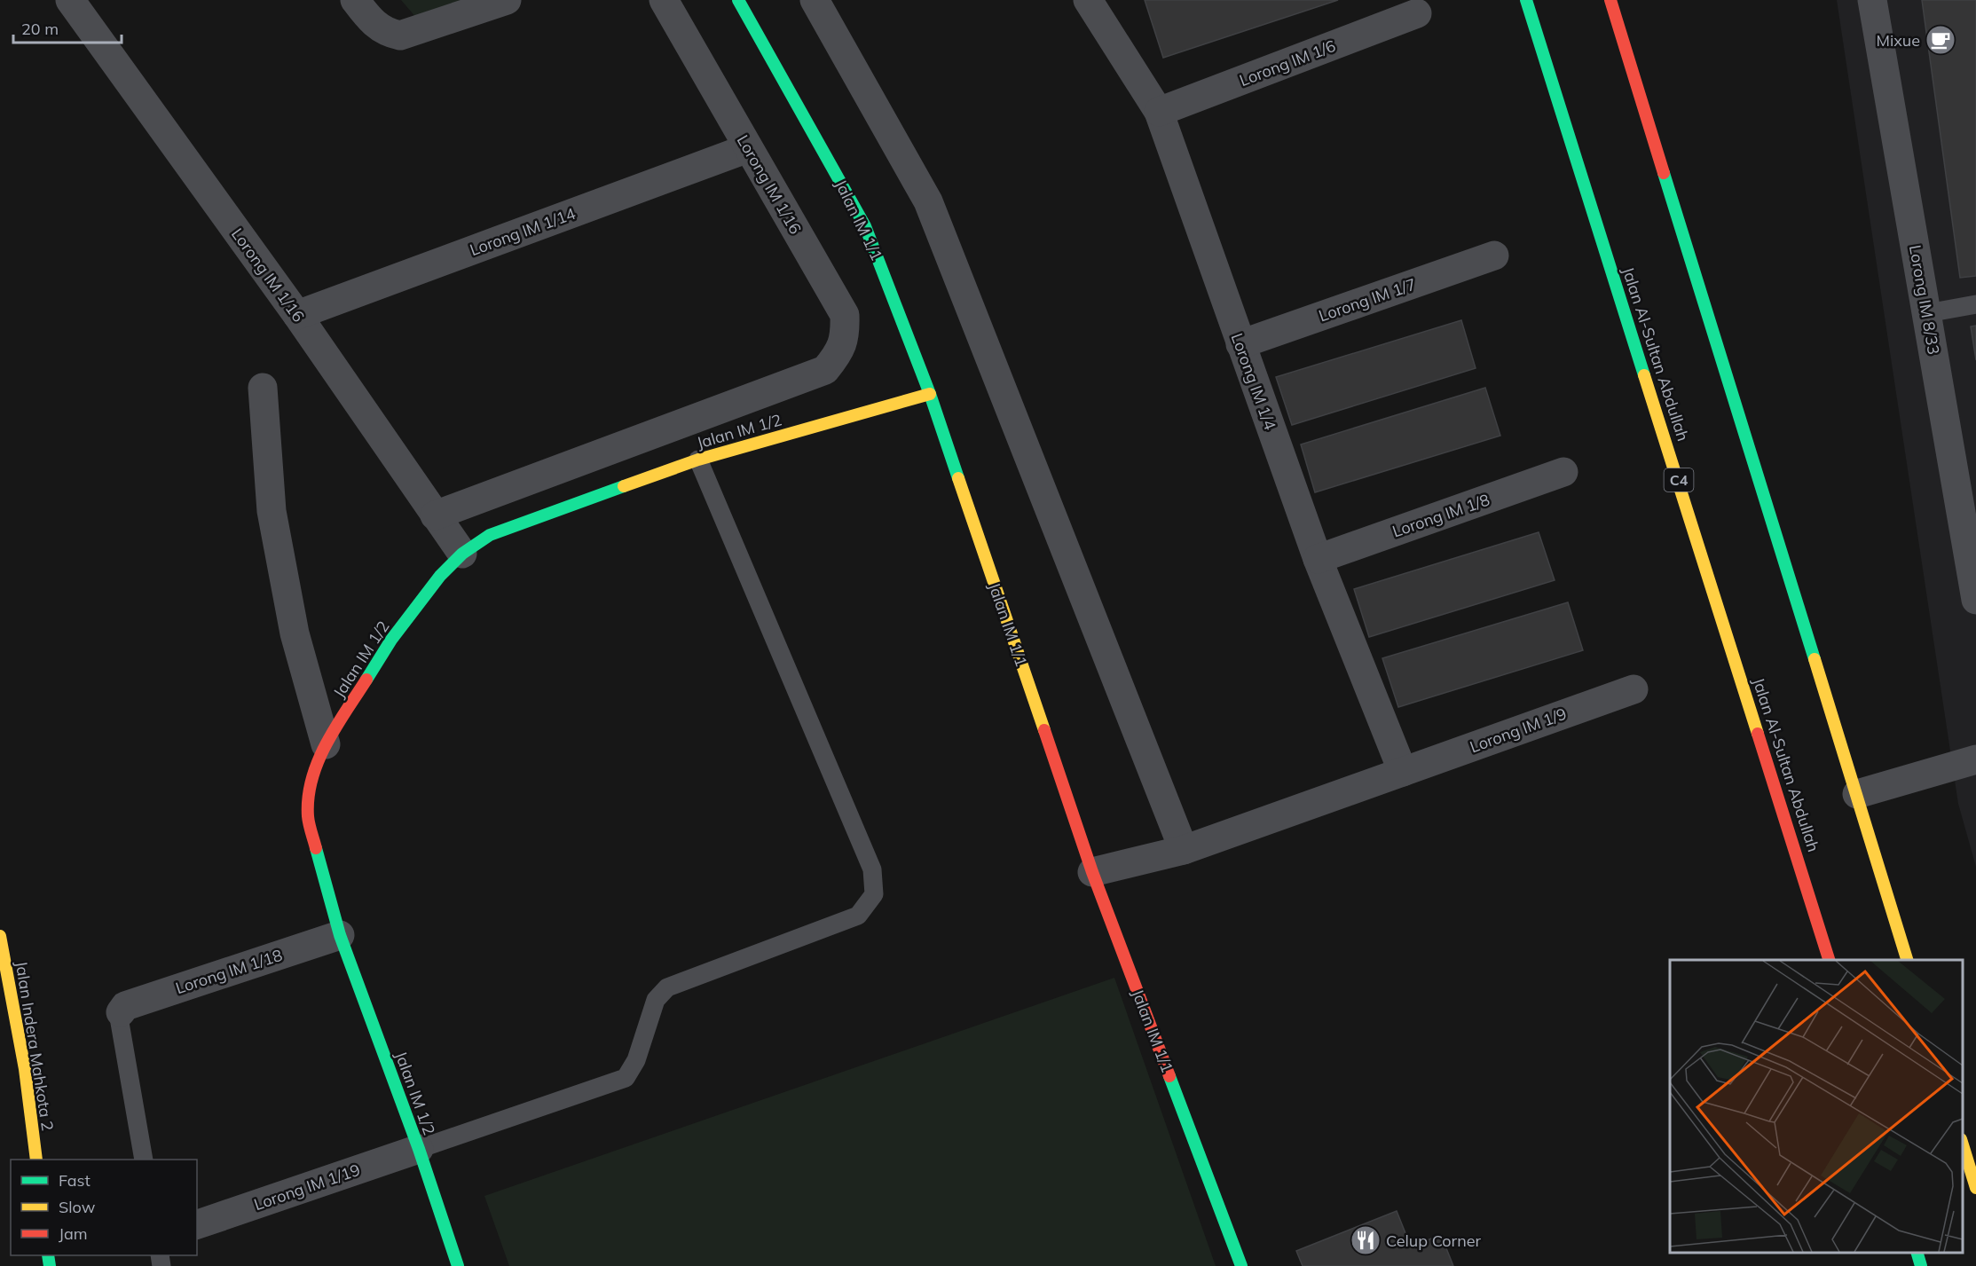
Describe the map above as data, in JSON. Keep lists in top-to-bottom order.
{
  "streets": {
    "street": [
      "Lorong IM 1/6",
      "Lorong IM 1/16",
      "Jalan IM 1/1",
      "Lorong IM 1/14",
      "Lorong IM 1/7",
      "Lorong IM 8/33",
      "Jalan Al-Sultan Abdullah",
      "Lorong IM 1/4",
      "Jalan IM 1/2",
      "C4",
      "Lorong IM 1/8",
      "Lorong IM 1/9",
      "Lorong IM 1/18",
      "Jalan Indera Mahkota 2",
      "Lorong IM 1/19"
    ]
  },
  "crossings": [
    ["Lorong IM 1/6", "Lorong IM 1/4"],
    ["Lorong IM 1/16", "Lorong IM 1/14"],
    ["Lorong IM 1/16", "Jalan IM 1/2"],
    ["Jalan IM 1/1", "Jalan IM 1/2"],
    ["Jalan IM 1/1", "Lorong IM 1/9"],
    ["Lorong IM 1/7", "Lorong IM 1/4"],
    ["Lorong IM 1/4", "Lorong IM 1/8"],
    ["Lorong IM 1/4", "Lorong IM 1/9"],
    ["Jalan IM 1/2", "Lorong IM 1/18"],
    ["Jalan IM 1/2", "Lorong IM 1/19"]
  ],
  "places": {
    "cafe": ["Mixue"],
    "restaurant": ["Celup Corner"]
  },
  "legend": ["Fast", "Slow", "Jam"],
  "scale_bar": "20 m"
}
